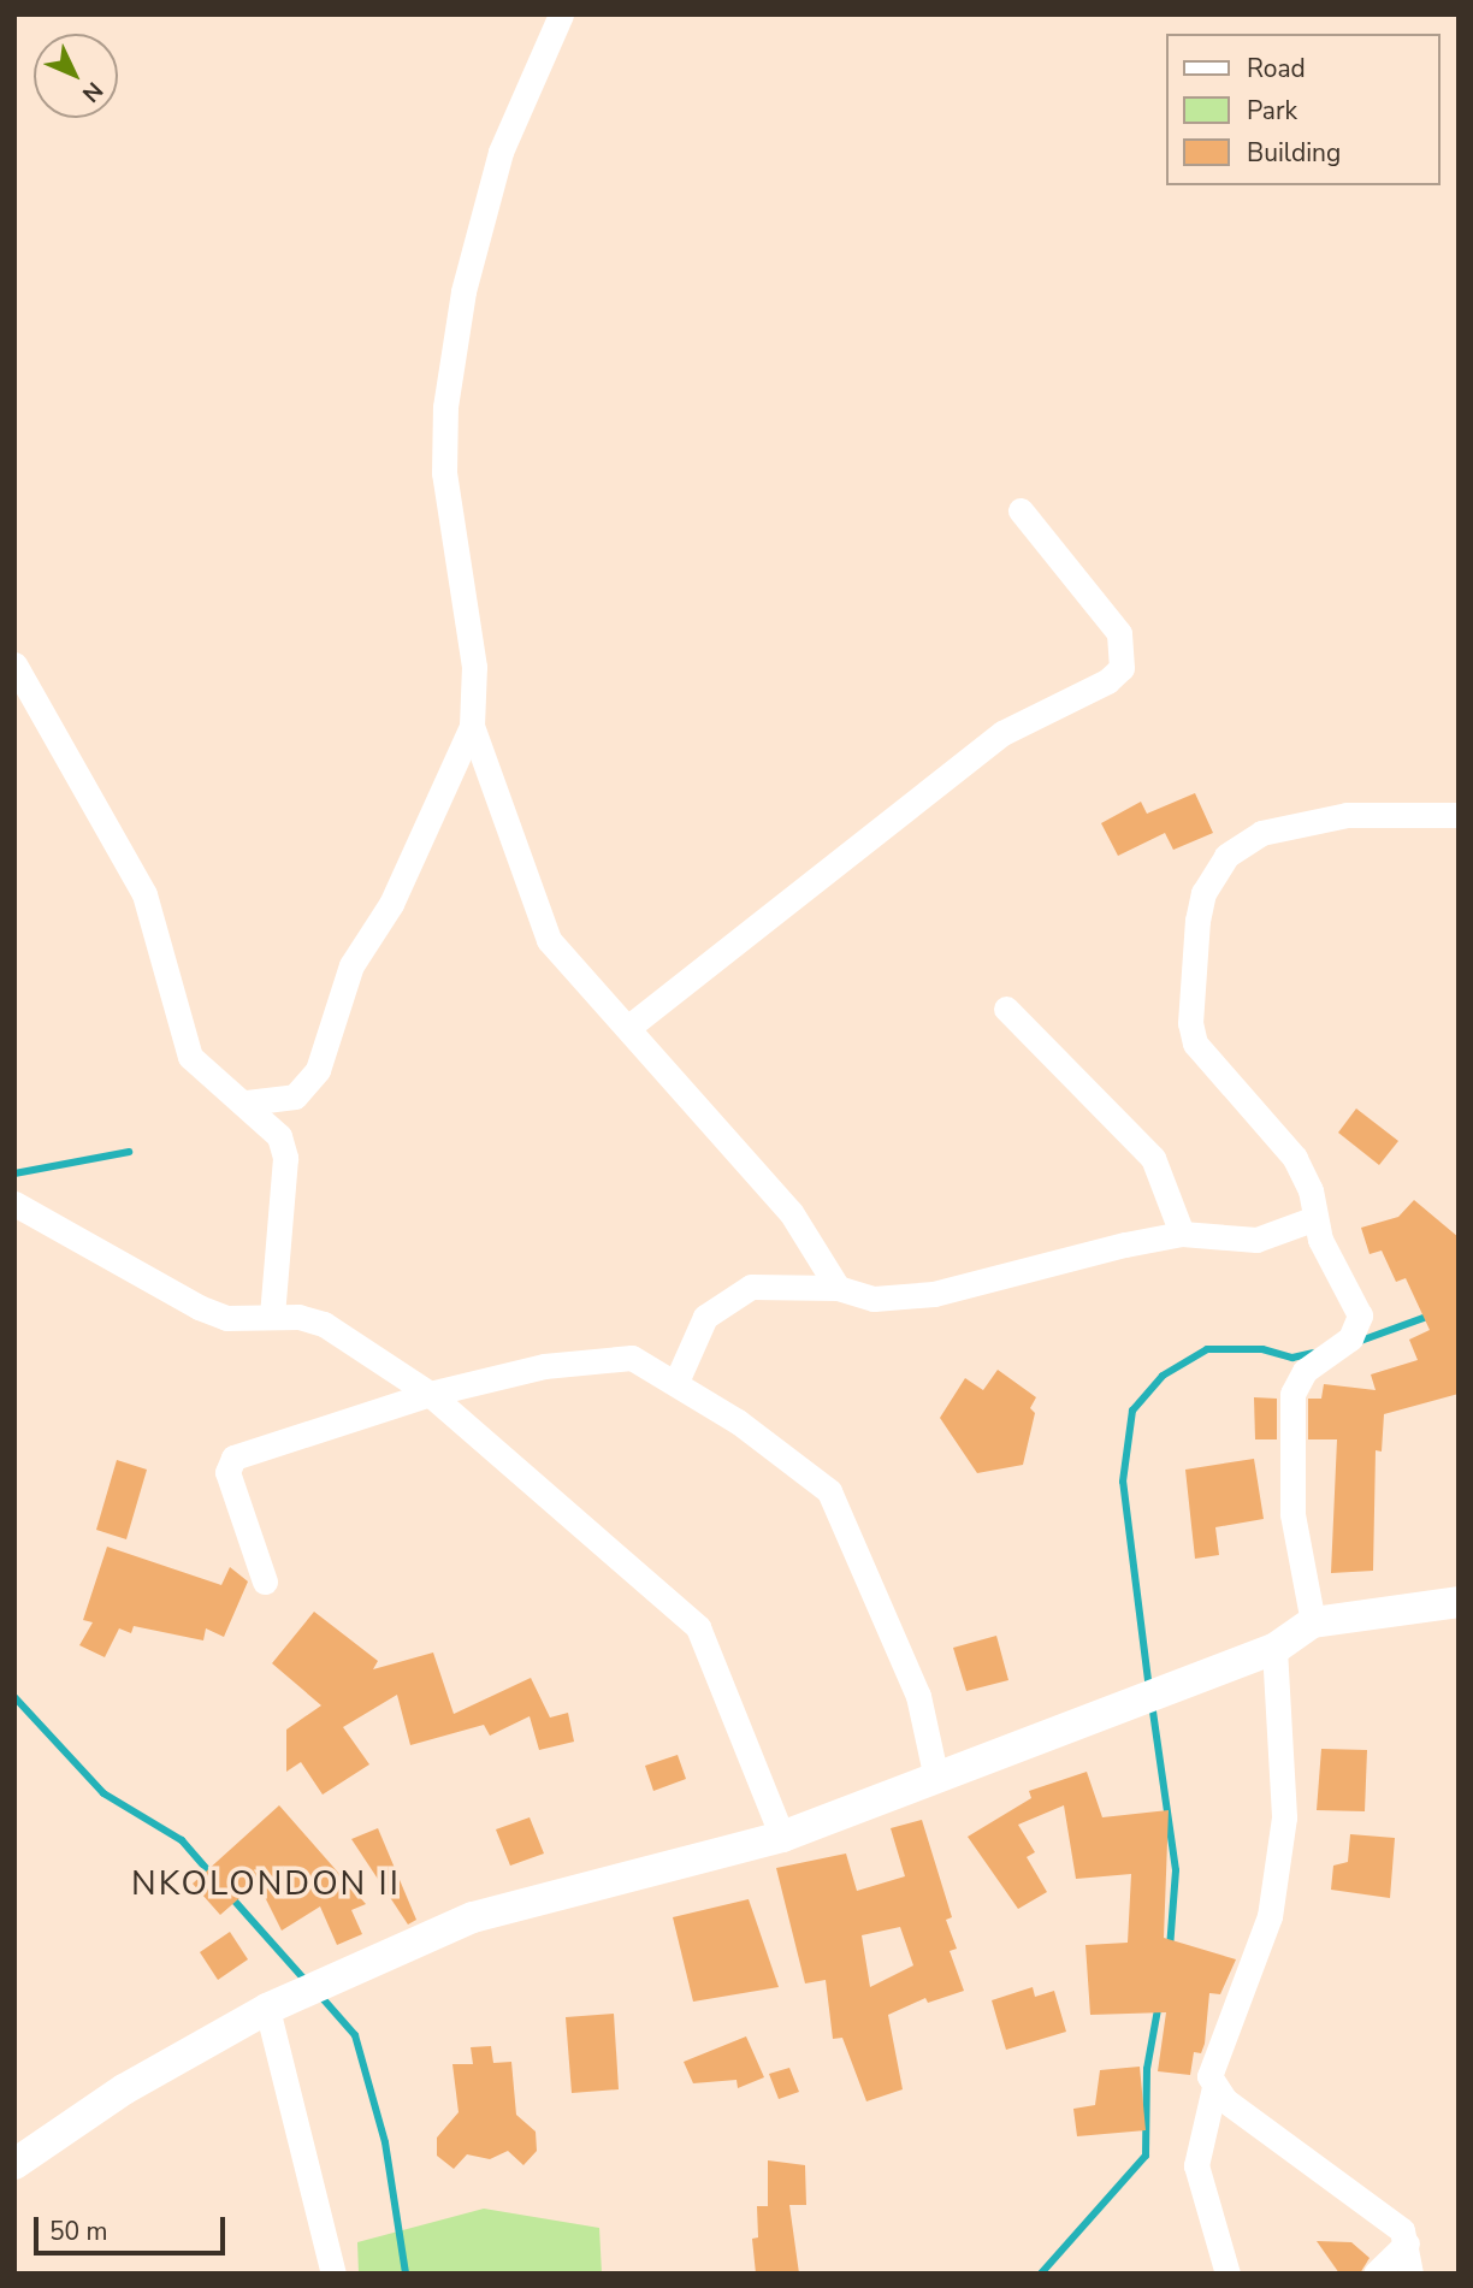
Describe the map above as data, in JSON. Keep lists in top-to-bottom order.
{
  "districts": ["NKOLONDON II"],
  "legend": ["Road", "Park", "Building"],
  "scale_bar": "50 m",
  "north": "bottom right"
}
